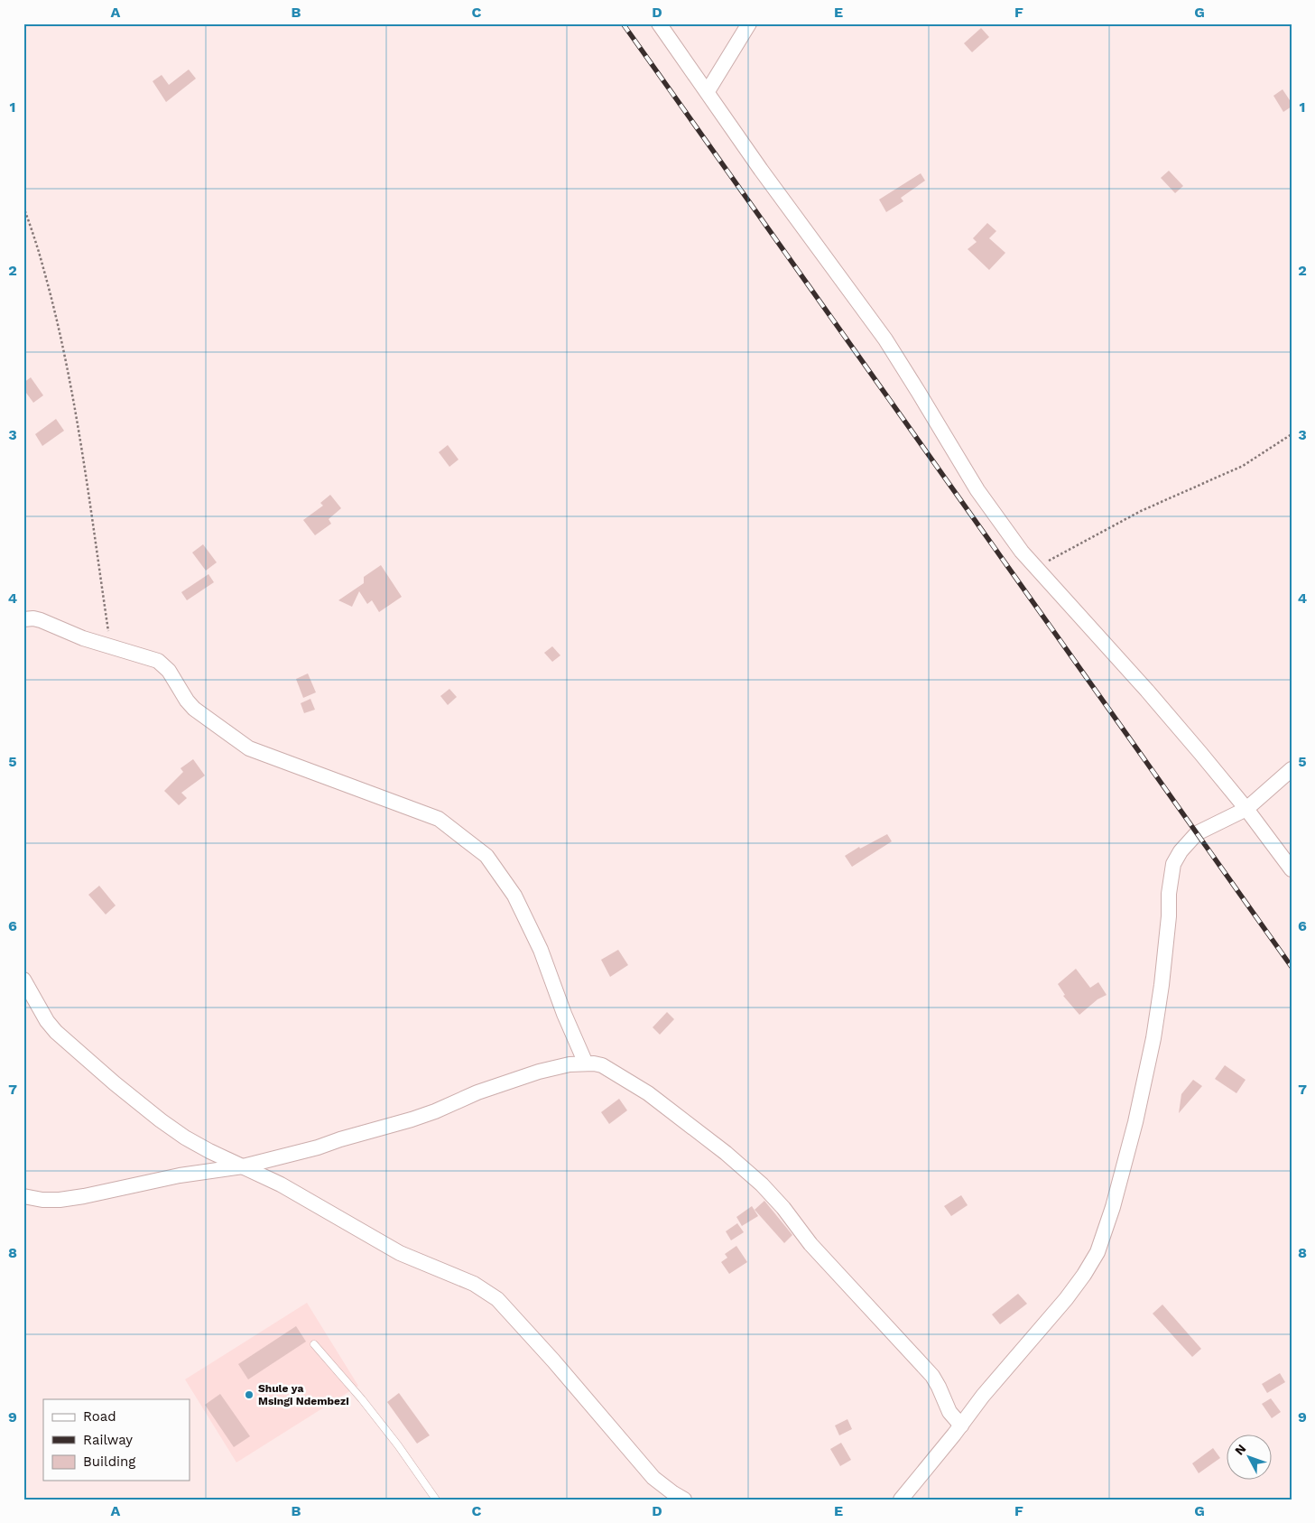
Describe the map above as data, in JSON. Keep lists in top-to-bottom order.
{
  "places": ["Shule ya Msingi Ndembezi"],
  "legend": ["Road", "Railway", "Building"],
  "north": "top left",
  "grid": {
    "columns": [
      "A",
      "B",
      "C",
      "D",
      "E",
      "F",
      "G"
    ],
    "rows": [
      "1",
      "2",
      "3",
      "4",
      "5",
      "6",
      "7",
      "8",
      "9"
    ]
  }
}
